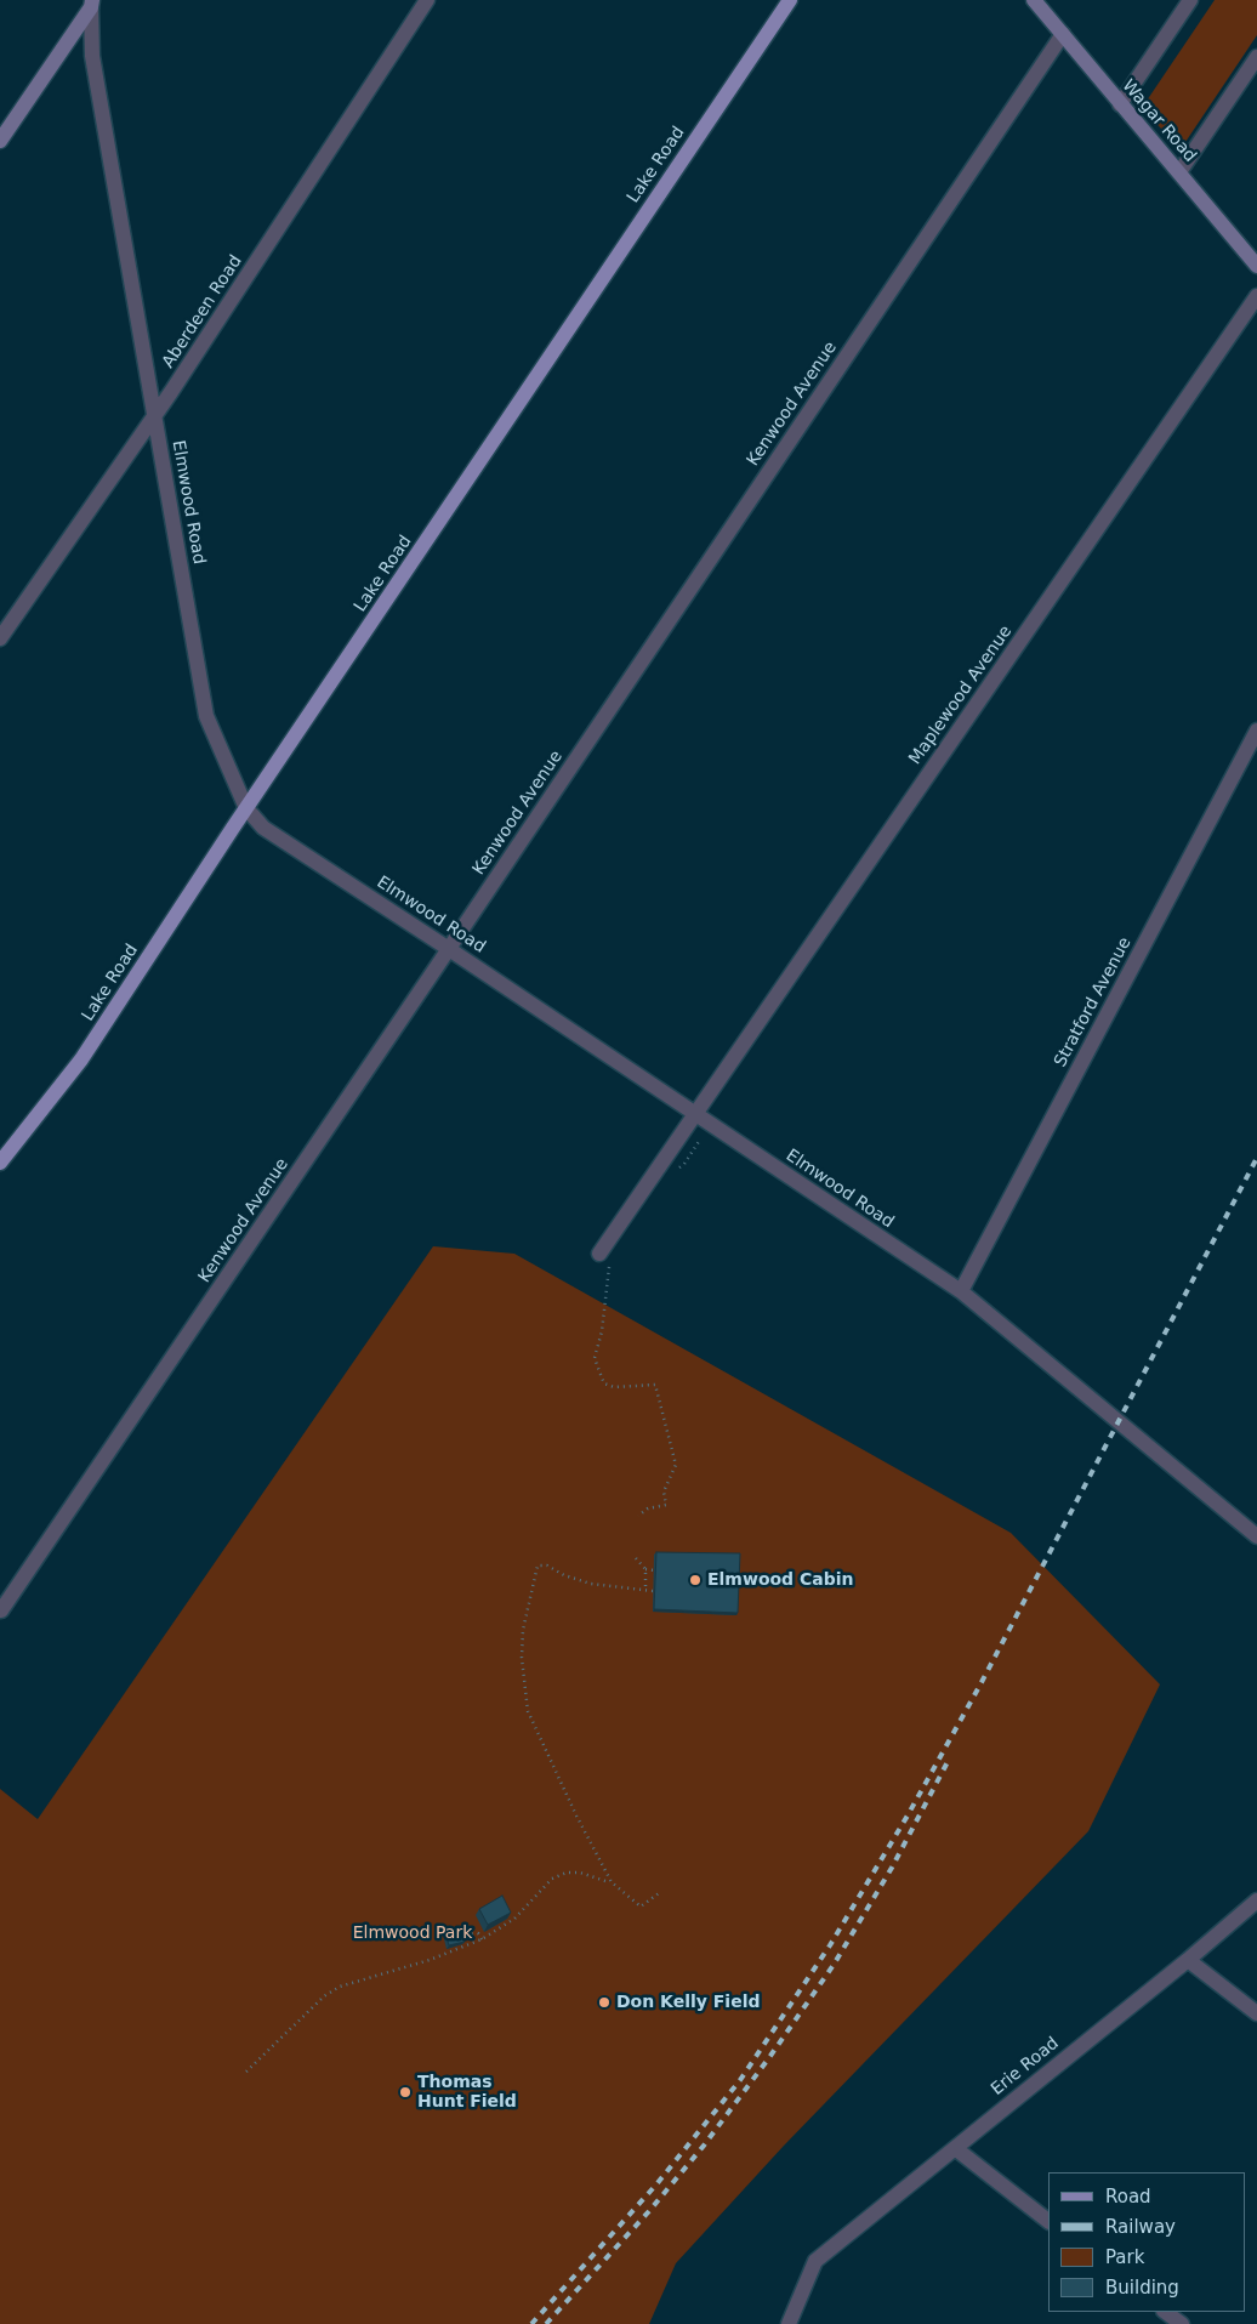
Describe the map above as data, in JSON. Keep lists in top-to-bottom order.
{
  "streets": {
    "main road": ["Lake Road"],
    "street": [
      "Wagar Road",
      "Aberdeen Road",
      "Kenwood Avenue",
      "Elmwood Road",
      "Maplewood Avenue",
      "Stratford Avenue",
      "Erie Road"
    ]
  },
  "crossings": [
    ["Wagar Road", "Kenwood Avenue"],
    ["Lake Road", "Elmwood Road"],
    ["Aberdeen Road", "Elmwood Road"],
    ["Kenwood Avenue", "Elmwood Road"],
    ["Elmwood Road", "Maplewood Avenue"],
    ["Elmwood Road", "Stratford Avenue"]
  ],
  "parks": ["Elmwood Park"],
  "places": ["Elmwood Cabin", "Don Kelly Field", "Thomas Hunt Field"],
  "legend": [
    "Road",
    "Railway",
    "Park",
    "Building"
  ]
}
